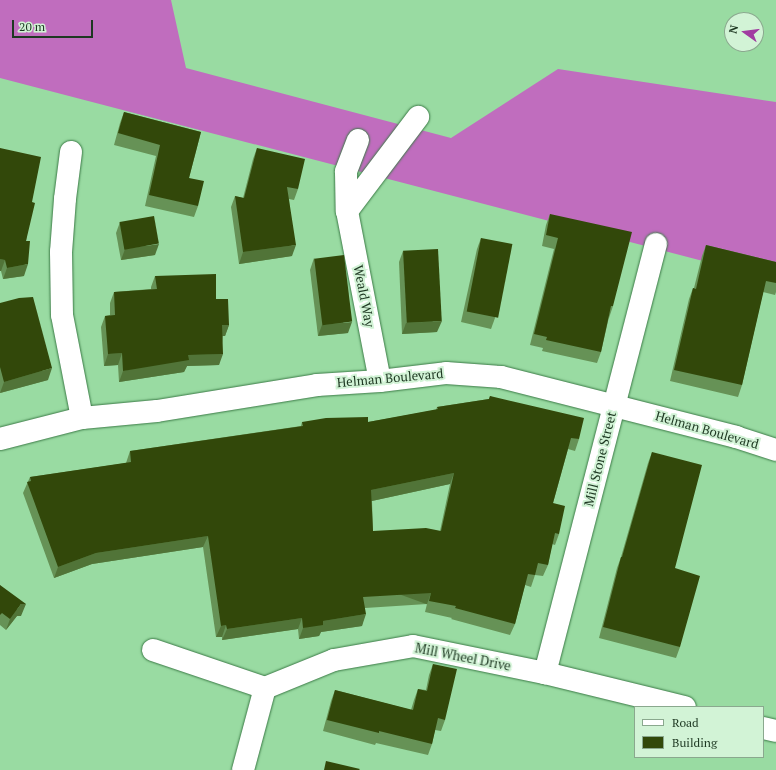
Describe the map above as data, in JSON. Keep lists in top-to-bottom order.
{
  "streets": {
    "street": [
      "Weald Way",
      "Helman Boulevard",
      "Mill Stone Street",
      "Mill Wheel Drive"
    ]
  },
  "crossings": [
    ["Weald Way", "Helman Boulevard"],
    ["Helman Boulevard", "Mill Stone Street"],
    ["Mill Stone Street", "Mill Wheel Drive"]
  ],
  "legend": ["Road", "Building"],
  "scale_bar": "20 m",
  "north": "left"
}
